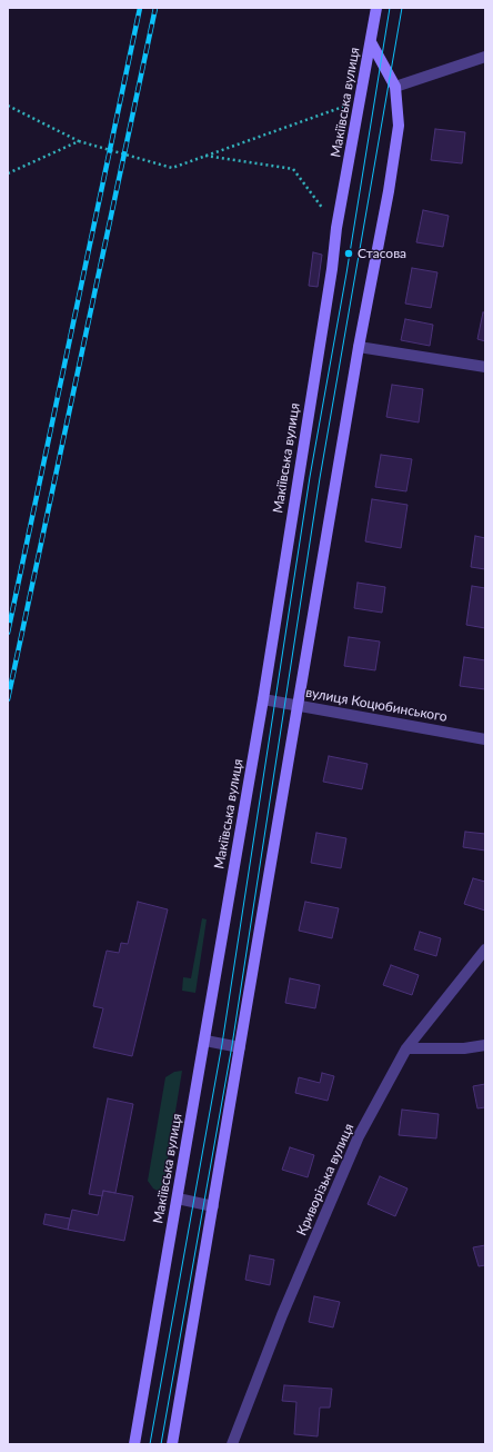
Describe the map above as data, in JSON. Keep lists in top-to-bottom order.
{
  "streets": {
    "main road": ["Макіївська вулиця"],
    "street": ["вулиця Коцюбинського", "Криворізька вулиця"]
  },
  "crossings": [
    ["Макіївська вулиця", "вулиця Коцюбинського"]
  ],
  "places": ["Стасова"]
}
